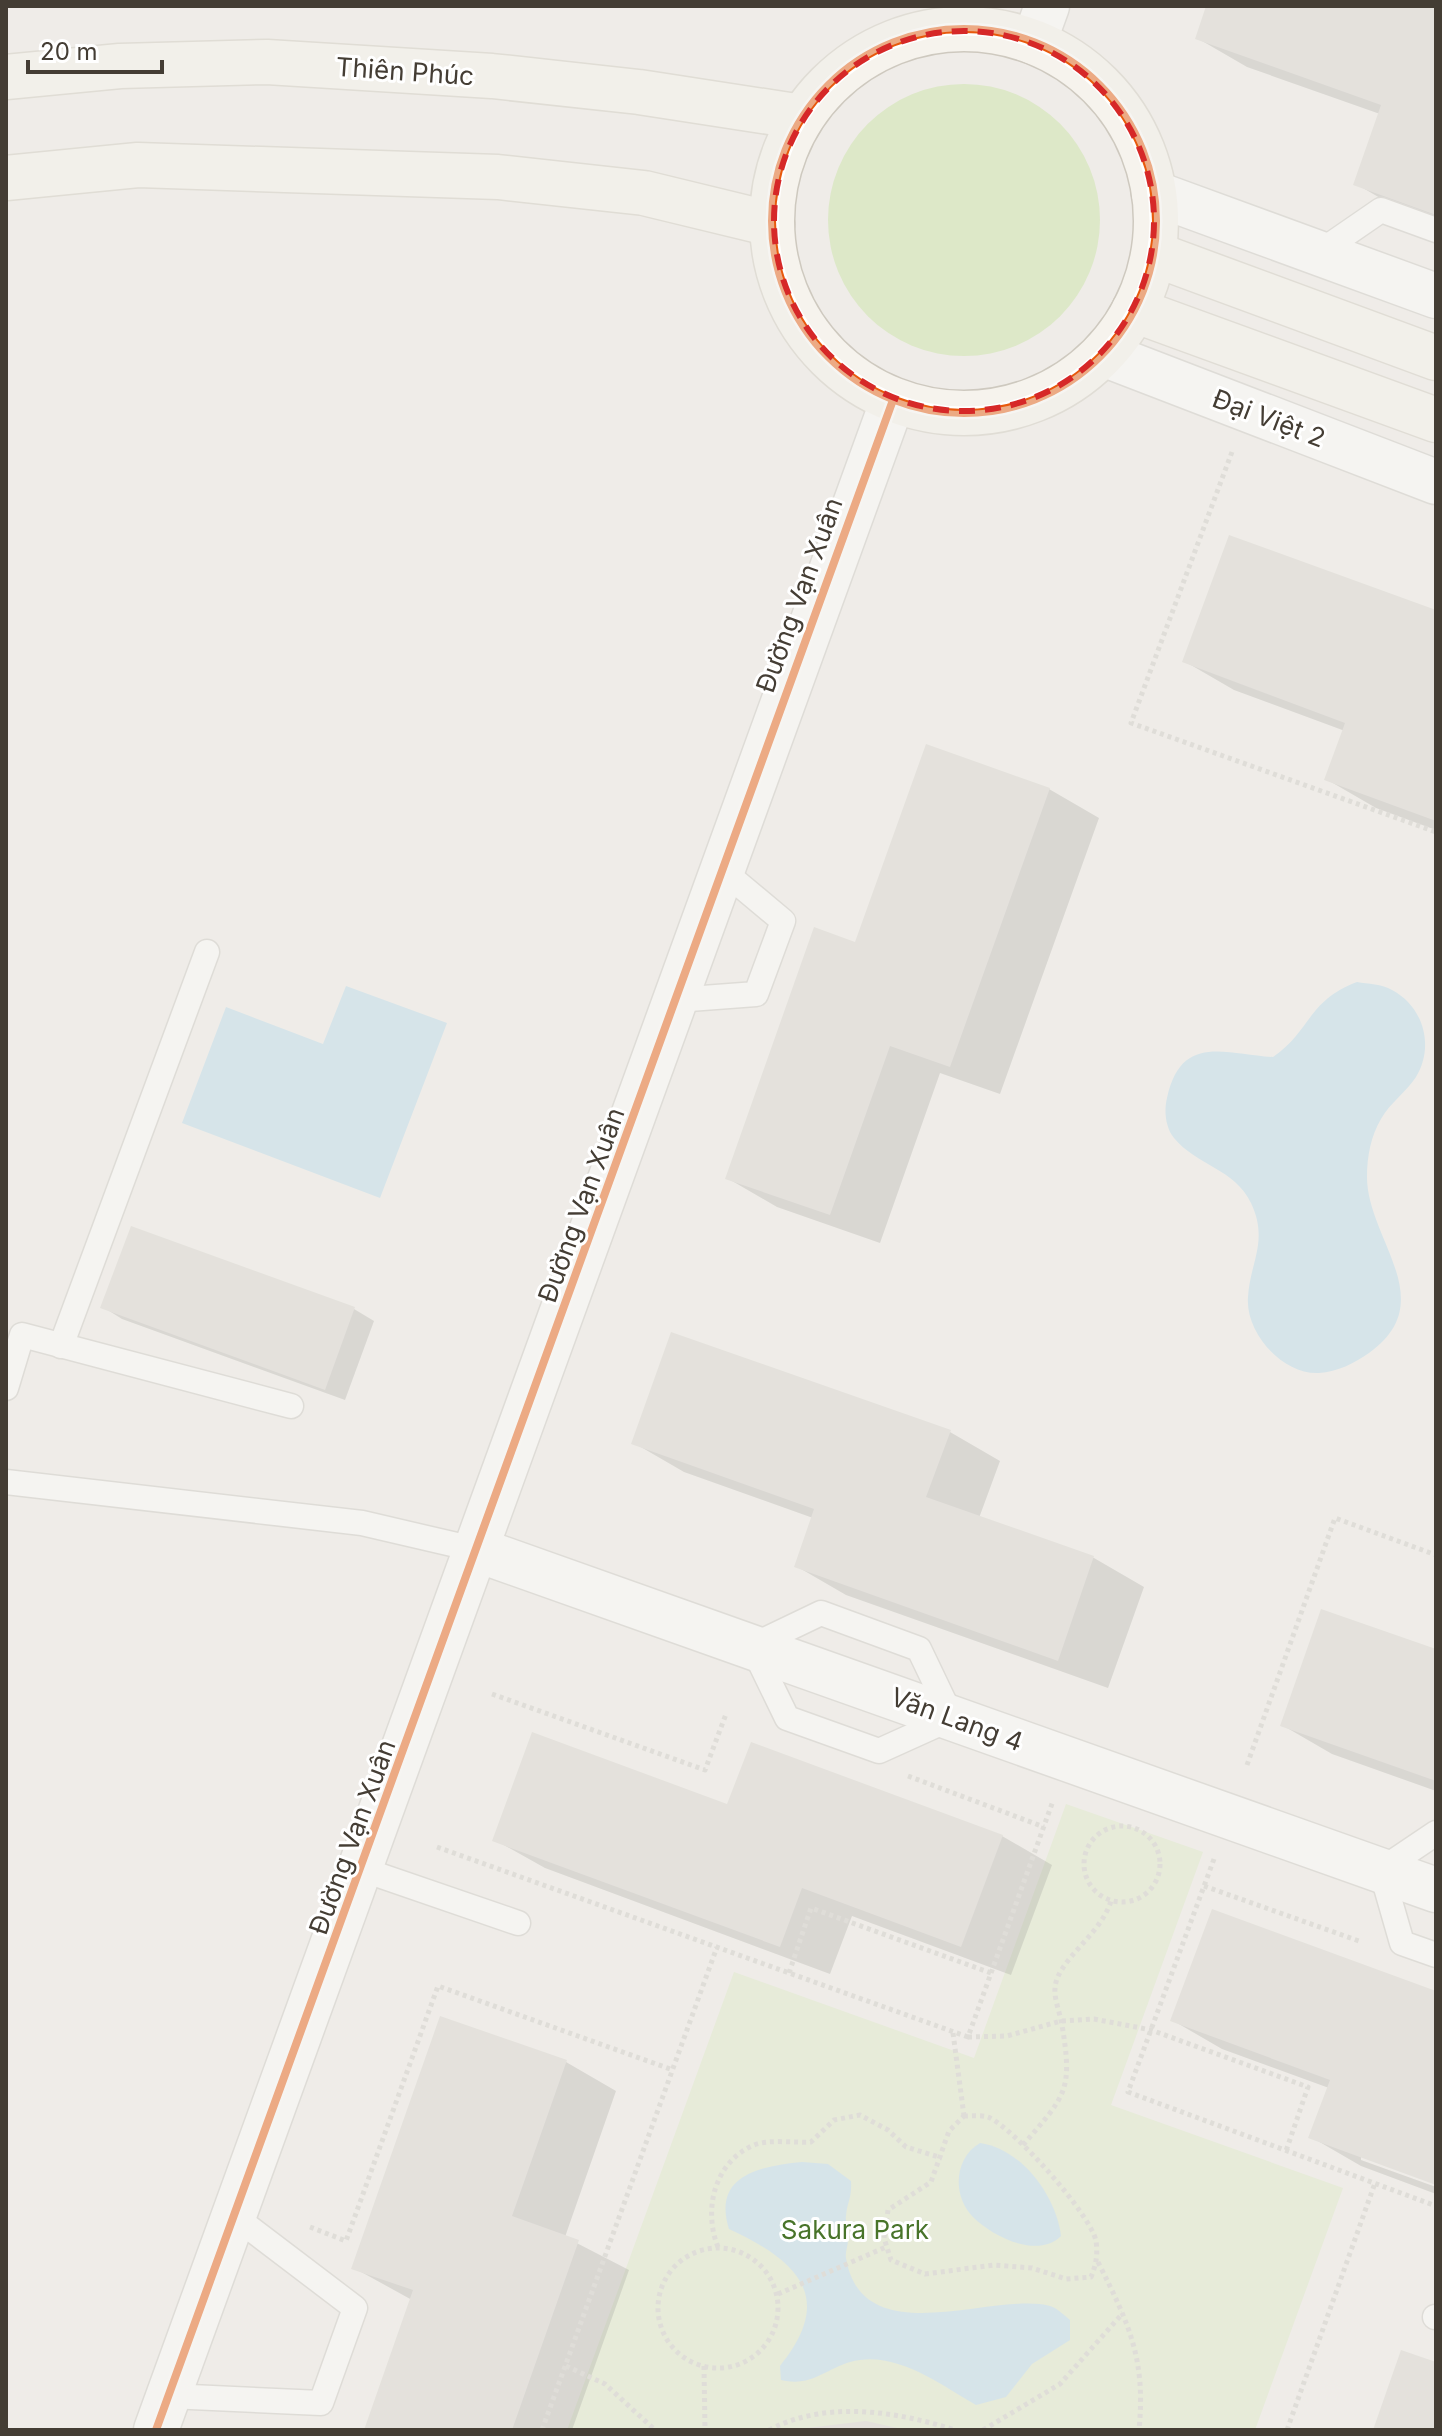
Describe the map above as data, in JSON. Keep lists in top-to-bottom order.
{
  "streets": {
    "street": [
      "Thiên Phúc",
      "Đại Việt 2",
      "Đường Vạn Xuân",
      "Văn Lang 4"
    ]
  },
  "crossings": [
    ["Đường Vạn Xuân", "Văn Lang 4"]
  ],
  "parks": ["Sakura Park"],
  "scale_bar": "20 m"
}
